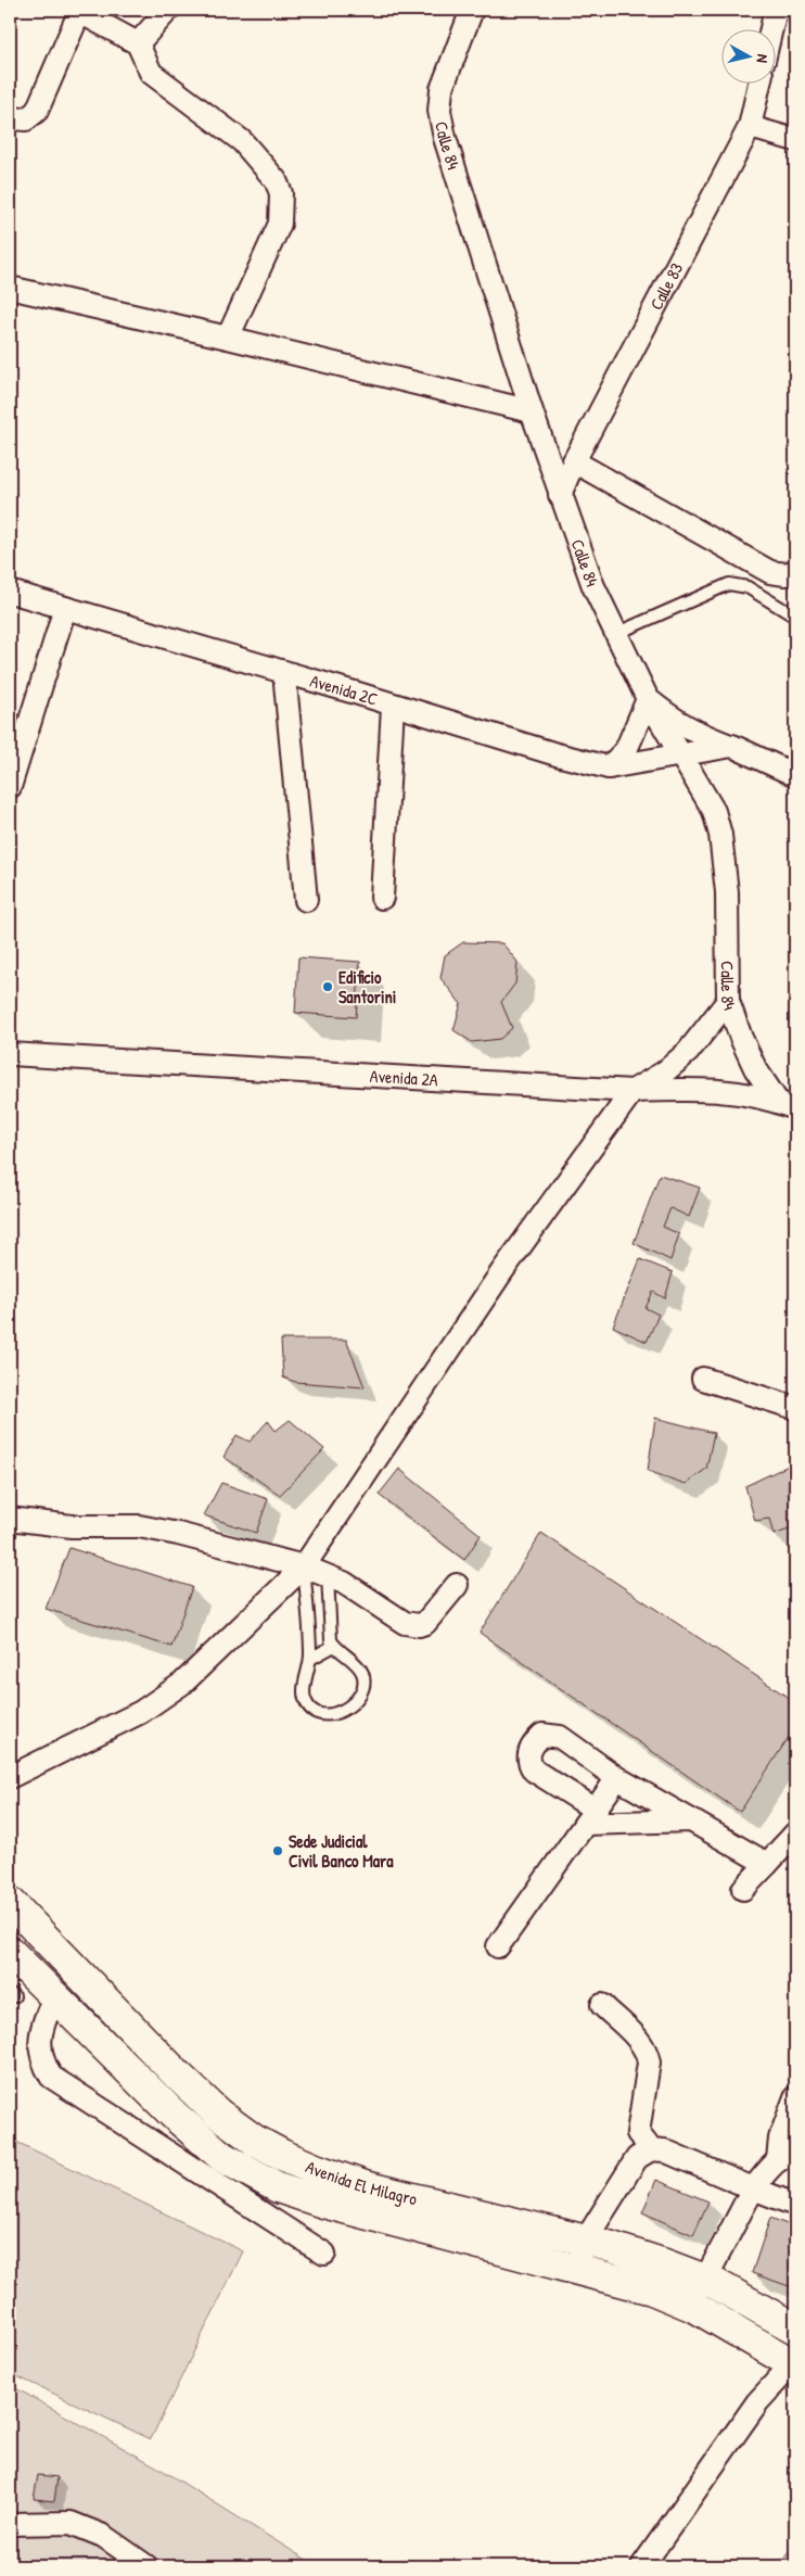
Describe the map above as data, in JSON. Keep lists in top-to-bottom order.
{
  "streets": {
    "main road": ["Avenida El Milagro"],
    "street": [
      "Calle 84",
      "Calle 83",
      "Avenida 2C",
      "Avenida 2A"
    ]
  },
  "crossings": [
    ["Calle 84", "Calle 83"],
    ["Calle 84", "Avenida 2C"],
    ["Calle 84", "Avenida 2A"]
  ],
  "places": ["Edificio Santorini", "Sede Judicial Civil Banco Mara"],
  "north": "right"
}
